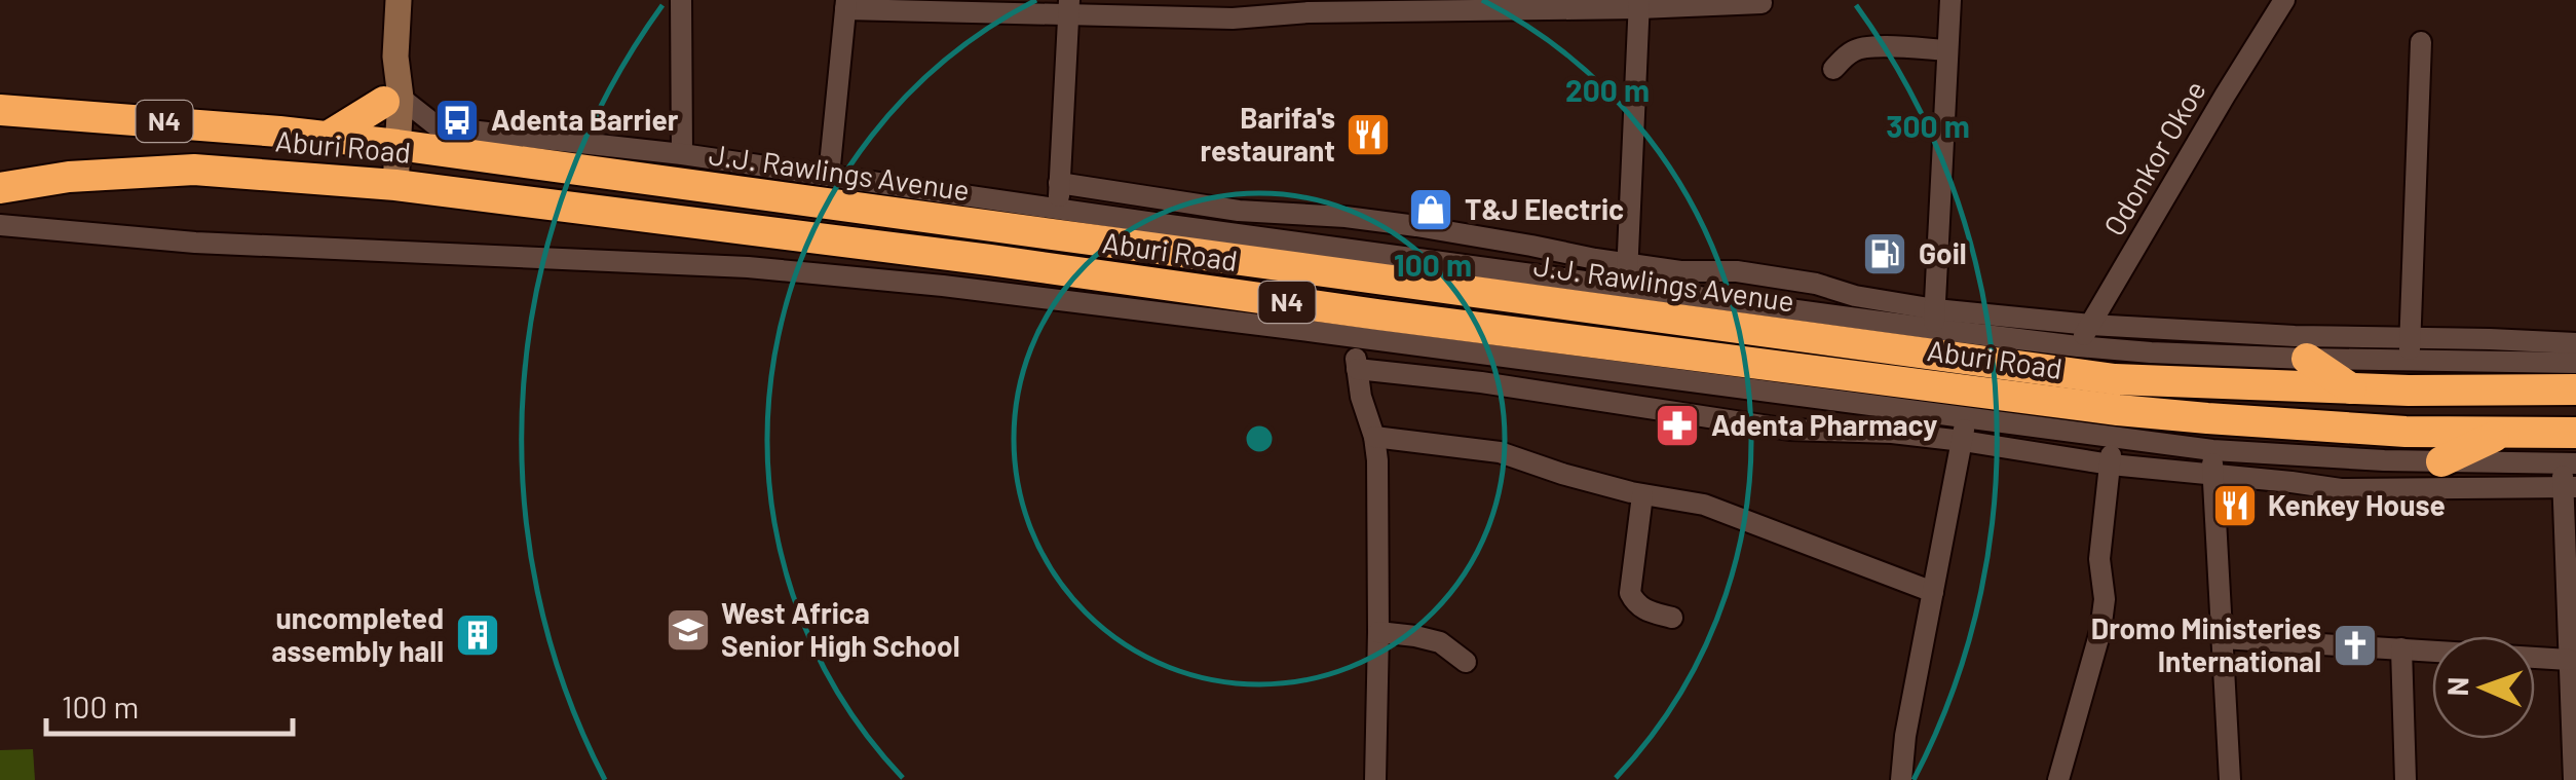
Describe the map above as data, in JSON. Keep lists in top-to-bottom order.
{
  "streets": {
    "highway": ["N4", "Aburi Road", "J.J. Rawlings Avenue"],
    "street": ["Odonkor Okoe"]
  },
  "crossings": [
    ["N4", "J.J. Rawlings Avenue"]
  ],
  "places": {
    "bus stop": ["Adenta Barrier"],
    "restaurant": ["Barifa's restaurant", "Kenkey House"],
    "shop": ["T&J Electric"],
    "fuel station": ["Goil"],
    "pharmacy": ["Adenta Pharmacy"],
    "school or university": ["West Africa Senior High School"],
    "building": ["uncompleted assembly hall"],
    "church": ["Dromo Ministeries International"]
  },
  "scale_bar": "100 m",
  "north": "left",
  "rings": ["200 m", "300 m", "100 m"]
}
